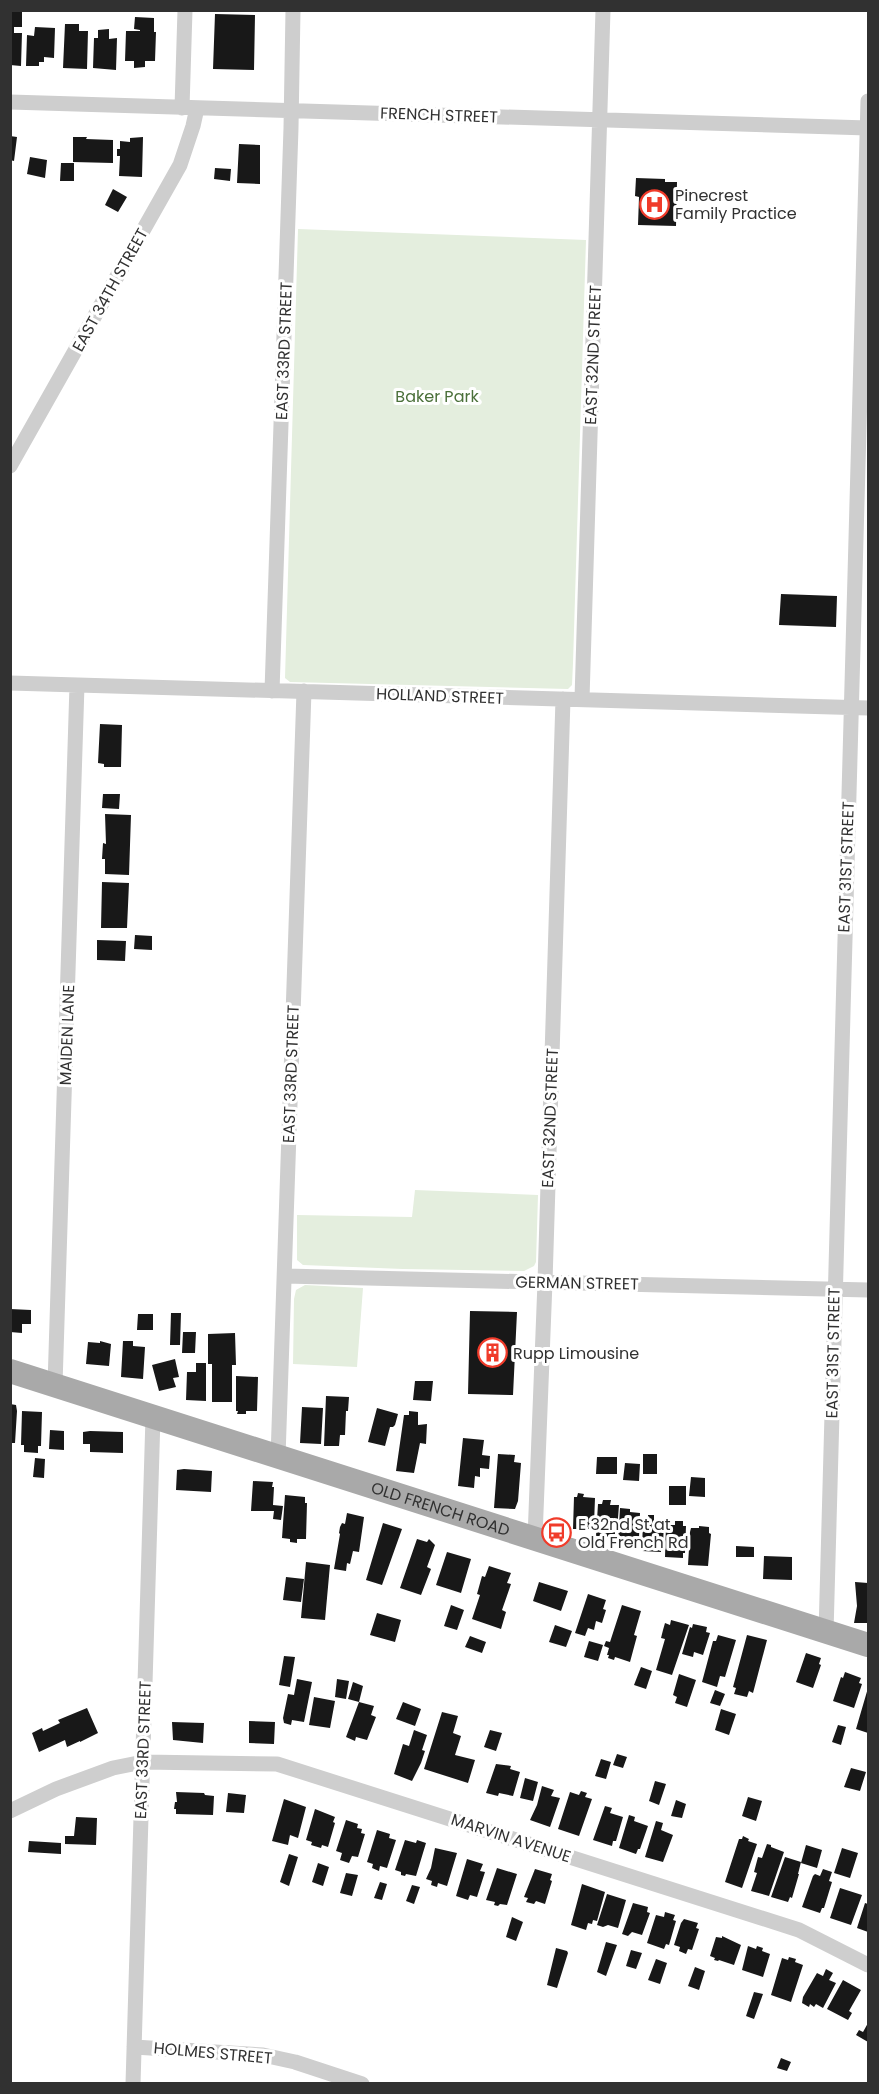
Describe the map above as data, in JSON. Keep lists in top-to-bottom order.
{
  "streets": {
    "main road": ["OLD FRENCH ROAD"],
    "street": [
      "FRENCH STREET",
      "EAST 34TH STREET",
      "EAST 33RD STREET",
      "EAST 32ND STREET",
      "HOLLAND STREET",
      "EAST 31ST STREET",
      "MAIDEN LANE",
      "GERMAN STREET",
      "MARVIN AVENUE",
      "HOLMES STREET"
    ]
  },
  "crossings": [
    ["FRENCH STREET", "EAST 34TH STREET"],
    ["FRENCH STREET", "EAST 33RD STREET"],
    ["FRENCH STREET", "EAST 32ND STREET"],
    ["FRENCH STREET", "EAST 31ST STREET"],
    ["EAST 33RD STREET", "HOLLAND STREET"],
    ["EAST 33RD STREET", "GERMAN STREET"],
    ["EAST 33RD STREET", "OLD FRENCH ROAD"],
    ["EAST 33RD STREET", "MARVIN AVENUE"],
    ["EAST 33RD STREET", "HOLMES STREET"],
    ["EAST 32ND STREET", "HOLLAND STREET"],
    ["EAST 32ND STREET", "GERMAN STREET"],
    ["EAST 32ND STREET", "OLD FRENCH ROAD"],
    ["HOLLAND STREET", "EAST 31ST STREET"],
    ["HOLLAND STREET", "MAIDEN LANE"],
    ["EAST 31ST STREET", "GERMAN STREET"],
    ["EAST 31ST STREET", "OLD FRENCH ROAD"],
    ["MAIDEN LANE", "OLD FRENCH ROAD"]
  ],
  "parks": ["Baker Park"],
  "places": {
    "hospital": ["Pinecrest Family Practice"],
    "building": ["Rupp Limousine"],
    "bus stop": ["E 32nd St at Old French Rd"]
  }
}
